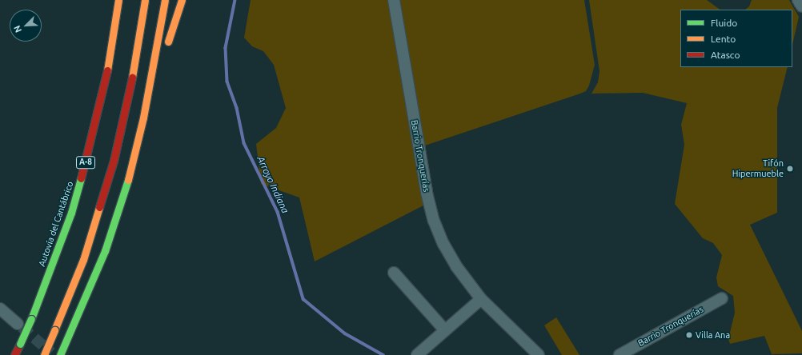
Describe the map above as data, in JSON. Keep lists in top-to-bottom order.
{
  "streets": {
    "highway": ["A-8", "Autovía del Cantábrico"],
    "street": ["Barrio Tronquerías"]
  },
  "water": ["Arroyo Indiana"],
  "places": ["Tifón Hipermueble", "Villa Ana"],
  "legend": ["Fluido", "Lento", "Atasco"],
  "north": "bottom left"
}
